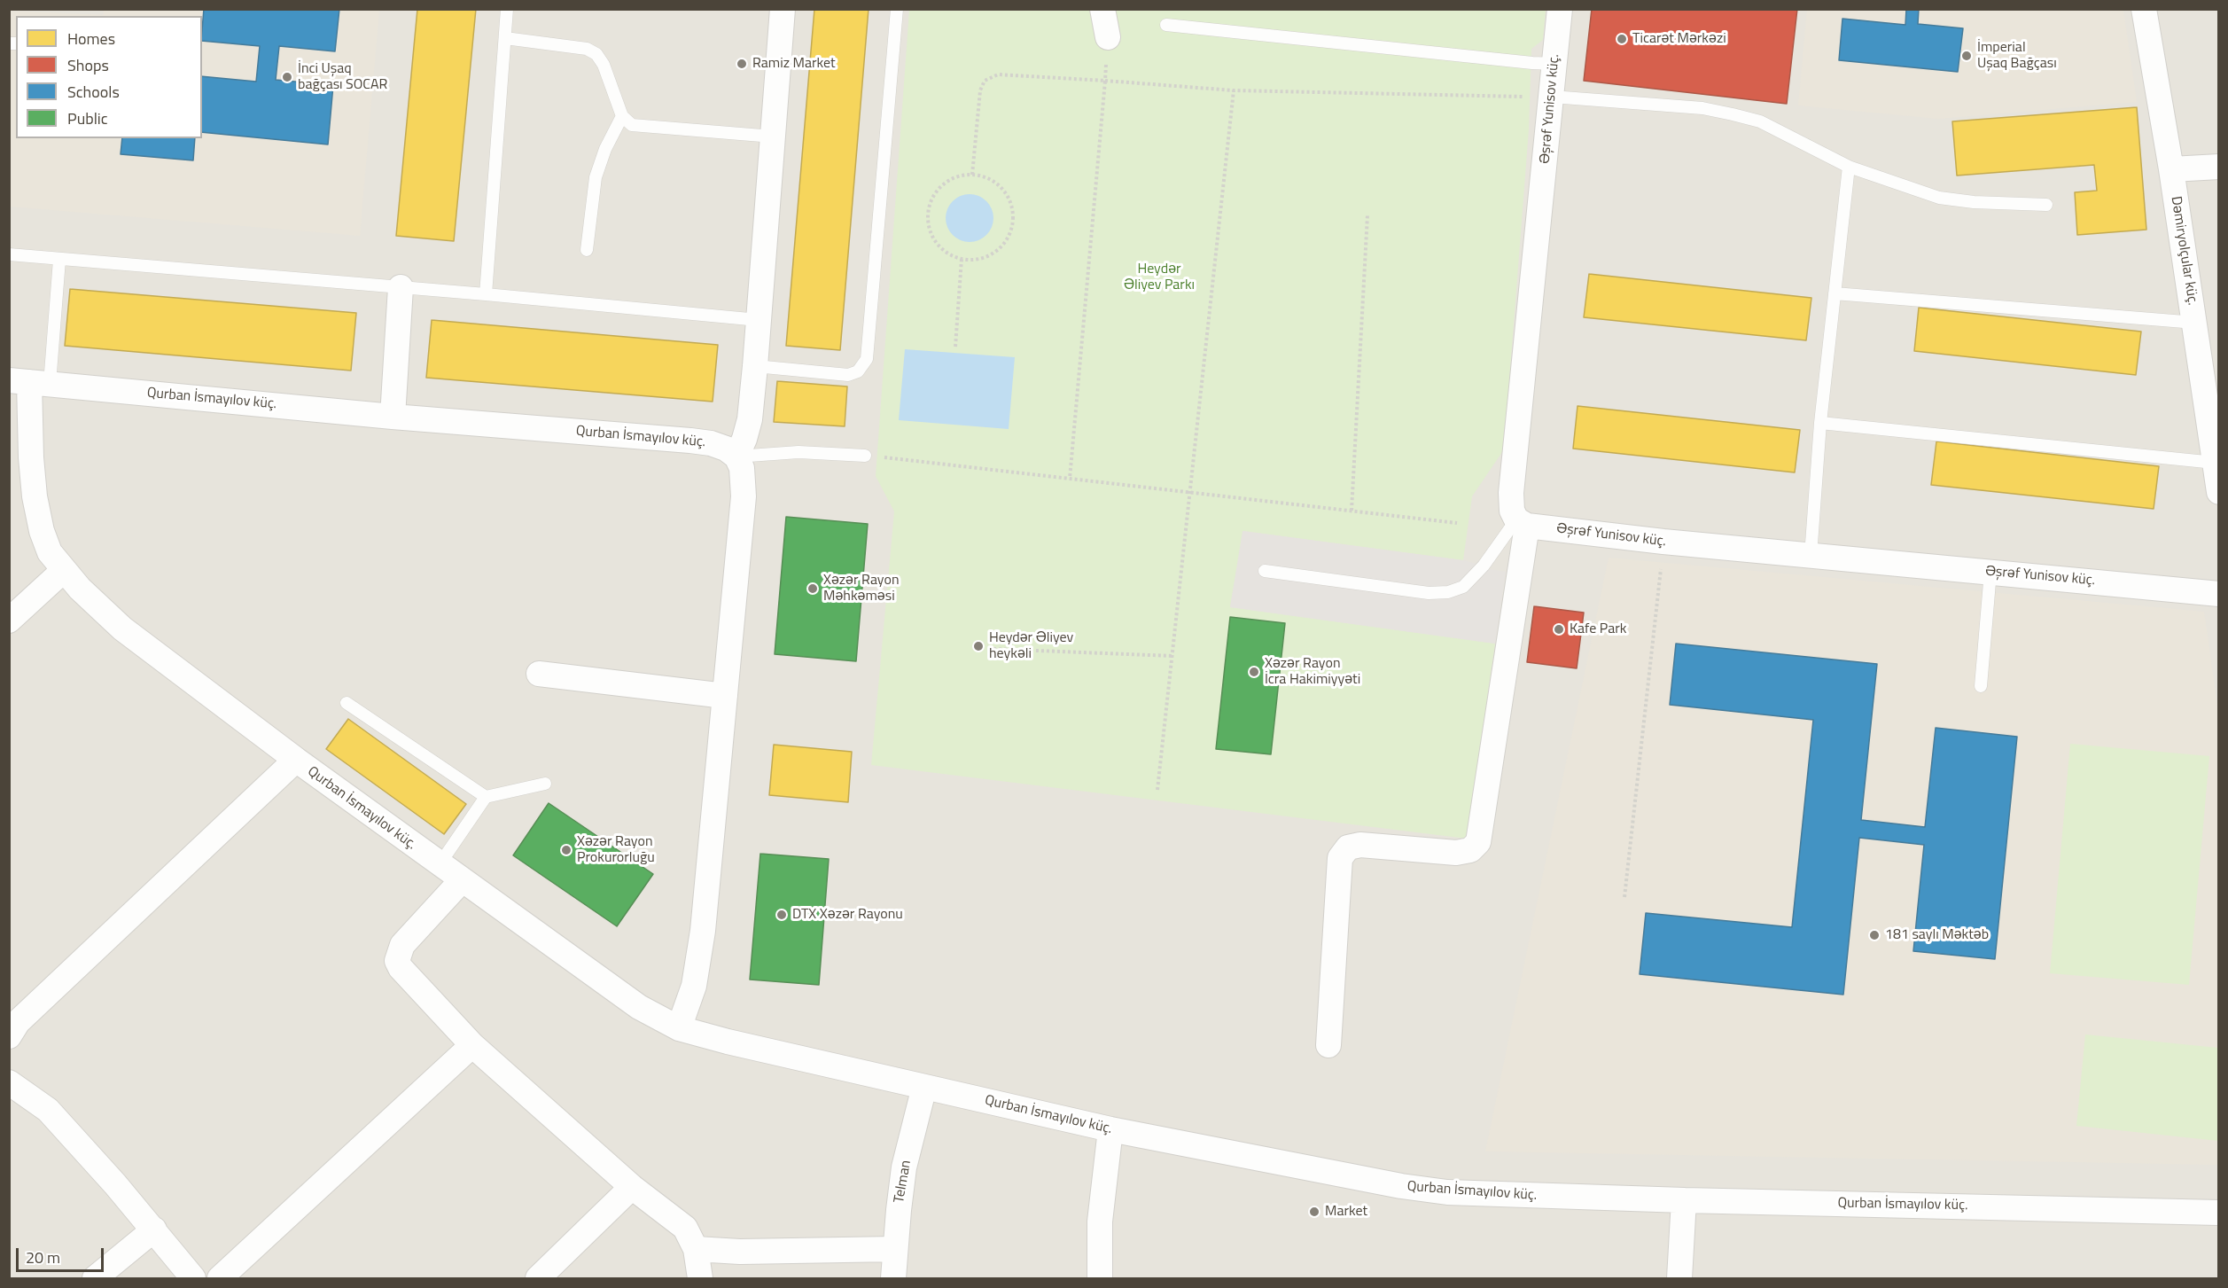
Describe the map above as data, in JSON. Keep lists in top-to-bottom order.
{
  "streets": {
    "street": [
      "Əşrəf Yunisov küç.",
      "Dəmiryolçular küç.",
      "Qurban İsmayılov küç.",
      "Telman"
    ]
  },
  "crossings": [
    ["Qurban İsmayılov küç.", "Telman"]
  ],
  "parks": ["Heydər Əliyev Parkı"],
  "places": [
    "Ticarət Mərkəzi",
    "İmperial Uşaq Bağçası",
    "Ramiz Market",
    "İnci Uşaq bağçası SOCAR",
    "Xəzər Rayon Məhkəməsi",
    "Kafe Park",
    "Heydər Əliyev heykəli",
    "Xəzər Rayon İcra Hakimiyyəti",
    "Xəzər Rayon Prokurorluğu",
    "DTX Xəzər Rayonu",
    "181 saylı Məktəb",
    "Market"
  ],
  "legend": [
    "Homes",
    "Shops",
    "Schools",
    "Public"
  ],
  "scale_bar": "20 m"
}
